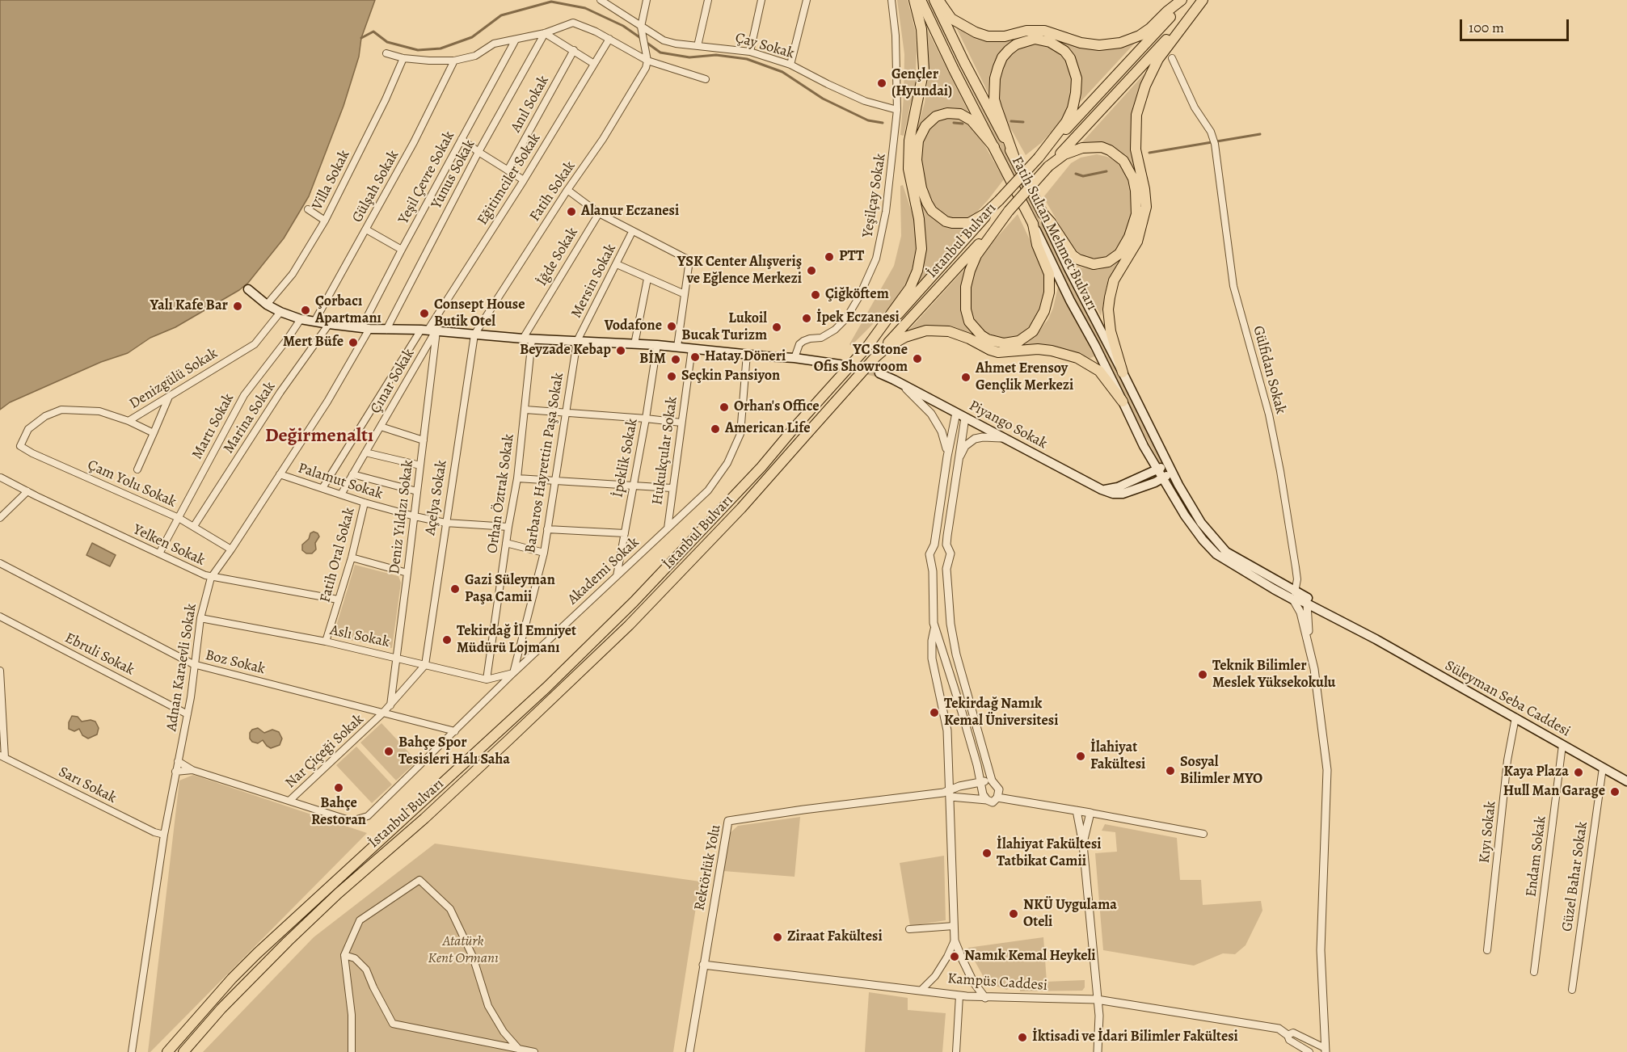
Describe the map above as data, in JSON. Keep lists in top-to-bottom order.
{
  "streets": {
    "main road": [
      "Fatih Sultan Mehmet Bulvarı",
      "İstanbul Bulvarı",
      "Piyango Sokak",
      "Süleyman Seba Caddesi"
    ],
    "street": [
      "Çay Sokak",
      "Anıl Sokak",
      "Yunus Sokak",
      "Yeşil Çevre Sokak",
      "Eğitimciler Sokak",
      "Villa Sokak",
      "Gülşah Sokak",
      "Fatih Sokak",
      "Yeşilçay Sokak",
      "İğde Sokak",
      "Mersin Sokak",
      "Gülfidan Sokak",
      "Denizgülü Sokak",
      "Çınar Sokak",
      "Marina Sokak",
      "Martı Sokak",
      "Hukukçular Sokak",
      "İpeklik Sokak",
      "Barbaros Hayrettin Paşa Sokak",
      "Palamut Sokak",
      "Çam Yolu Sokak",
      "Orhan Öztrak Sokak",
      "Açelya Sokak",
      "Deniz Yıldızı Sokak",
      "Yelken Sokak",
      "Fatih Oral Sokak",
      "Akademi Sokak",
      "Aslı Sokak",
      "Ebruli Sokak",
      "Boz Sokak",
      "Adnan Karaevli Sokak",
      "Nar Çiçeği Sokak",
      "Sarı Sokak",
      "Kıyı Sokak",
      "Endam Sokak",
      "Rektörlük Yolu",
      "Güzel Bahar Sokak",
      "Kampüs Caddesi"
    ]
  },
  "crossings": [
    ["Çay Sokak", "Yeşilçay Sokak"],
    ["Yeşil Çevre Sokak", "Adnan Karaevli Sokak"],
    ["Eğitimciler Sokak", "Çınar Sokak"],
    ["Eğitimciler Sokak", "Deniz Yıldızı Sokak"],
    ["Fatih Sokak", "Açelya Sokak"],
    ["Fatih Sultan Mehmet Bulvarı", "Piyango Sokak"],
    ["Fatih Sultan Mehmet Bulvarı", "Süleyman Seba Caddesi"],
    ["İğde Sokak", "Orhan Öztrak Sokak"],
    ["Mersin Sokak", "Barbaros Hayrettin Paşa Sokak"],
    ["Gülfidan Sokak", "Süleyman Seba Caddesi"],
    ["Denizgülü Sokak", "Çam Yolu Sokak"],
    ["Çınar Sokak", "Palamut Sokak"],
    ["Çınar Sokak", "Deniz Yıldızı Sokak"],
    ["Marina Sokak", "Çam Yolu Sokak"],
    ["Piyango Sokak", "Süleyman Seba Caddesi"],
    ["Martı Sokak", "Çam Yolu Sokak"],
    ["Martı Sokak", "Yelken Sokak"],
    ["Hukukçular Sokak", "Akademi Sokak"],
    ["İpeklik Sokak", "Akademi Sokak"],
    ["Barbaros Hayrettin Paşa Sokak", "Akademi Sokak"],
    ["Barbaros Hayrettin Paşa Sokak", "Aslı Sokak"],
    ["Palamut Sokak", "Orhan Öztrak Sokak"],
    ["Palamut Sokak", "Açelya Sokak"],
    ["Palamut Sokak", "Deniz Yıldızı Sokak"],
    ["Palamut Sokak", "Fatih Oral Sokak"],
    ["Palamut Sokak", "Adnan Karaevli Sokak"],
    ["Çam Yolu Sokak", "Adnan Karaevli Sokak"],
    ["Orhan Öztrak Sokak", "Aslı Sokak"],
    ["Açelya Sokak", "Aslı Sokak"],
    ["Açelya Sokak", "Nar Çiçeği Sokak"],
    ["Deniz Yıldızı Sokak", "Aslı Sokak"],
    ["Deniz Yıldızı Sokak", "Nar Çiçeği Sokak"],
    ["Yelken Sokak", "Fatih Oral Sokak"],
    ["Yelken Sokak", "Adnan Karaevli Sokak"],
    ["Fatih Oral Sokak", "Aslı Sokak"],
    ["Akademi Sokak", "Aslı Sokak"],
    ["Akademi Sokak", "Boz Sokak"],
    ["Akademi Sokak", "Nar Çiçeği Sokak"],
    ["Aslı Sokak", "Adnan Karaevli Sokak"],
    ["Aslı Sokak", "Nar Çiçeği Sokak"],
    ["Ebruli Sokak", "Adnan Karaevli Sokak"],
    ["Boz Sokak", "Adnan Karaevli Sokak"],
    ["Boz Sokak", "Nar Çiçeği Sokak"],
    ["Adnan Karaevli Sokak", "Sarı Sokak"],
    ["Süleyman Seba Caddesi", "Kıyı Sokak"],
    ["Süleyman Seba Caddesi", "Endam Sokak"],
    ["Süleyman Seba Caddesi", "Güzel Bahar Sokak"],
    ["Rektörlük Yolu", "Kampüs Caddesi"]
  ],
  "districts": ["Değirmenaltı"],
  "parks": ["Atatürk Kent Ormanı"],
  "places": [
    "Gençler (Hyundai)",
    "Alanur Eczanesi",
    "PTT",
    "YSK Center Alışveriş ve Eğlence Merkezi",
    "Çiğköftem",
    "Yalı Kafe Bar",
    "Çorbacı Apartmanı",
    "Consept House Butik Otel",
    "İpek Eczanesi",
    "Vodafone",
    "Lukoil Bucak Turizm",
    "Mert Büfe",
    "Beyzade Kebap",
    "Hatay Döneri",
    "YC Stone Ofis Showroom",
    "BİM",
    "Seçkin Pansiyon",
    "Ahmet Erensoy Gençlik Merkezi",
    "Orhan's Office",
    "American Life",
    "Gazi Süleyman Paşa Camii",
    "Tekirdağ İl Emniyet Müdürü Lojmanı",
    "Teknik Bilimler Meslek Yüksekokulu",
    "Tekirdağ Namık Kemal Üniversitesi",
    "Bahçe Spor Tesisleri Halı Saha",
    "İlahiyat Fakültesi",
    "Sosyal Bilimler MYO",
    "Kaya Plaza",
    "Bahçe Restoran",
    "Hull Man Garage",
    "İlahiyat Fakültesi Tatbikat Camii",
    "NKÜ Uygulama Oteli",
    "Ziraat Fakültesi",
    "Namık Kemal Heykeli",
    "İktisadi ve İdari Bilimler Fakültesi"
  ],
  "scale_bar": "100 m"
}
